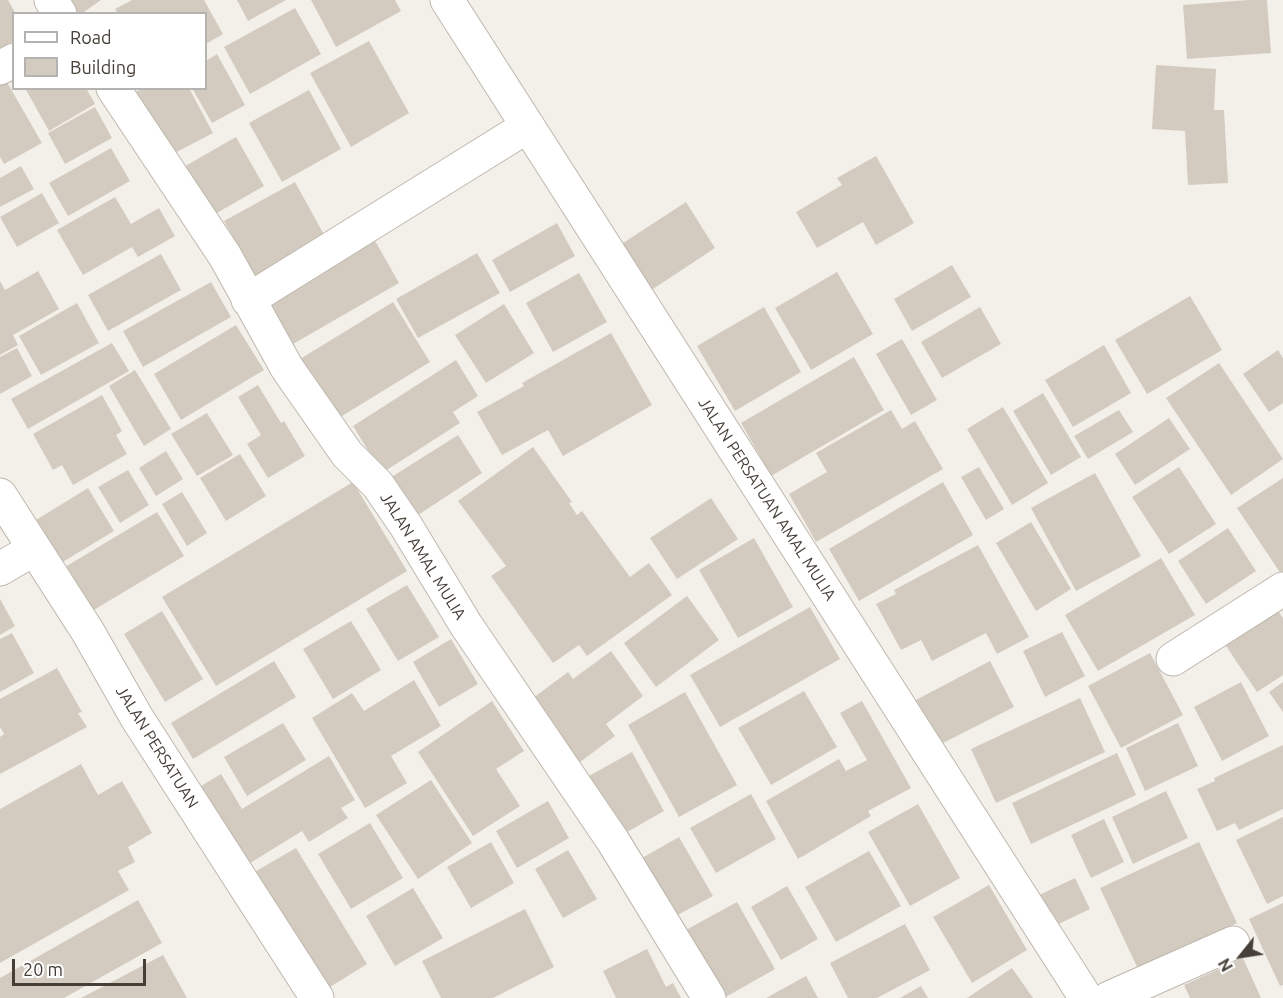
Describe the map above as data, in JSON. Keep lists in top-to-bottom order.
{
  "streets": {
    "street": ["JALAN PERSATUAN AMAL MULIA", "JALAN AMAL MULIA", "JALAN PERSATUAN"]
  },
  "legend": ["Road", "Building"],
  "scale_bar": "20 m",
  "north": "bottom left"
}
